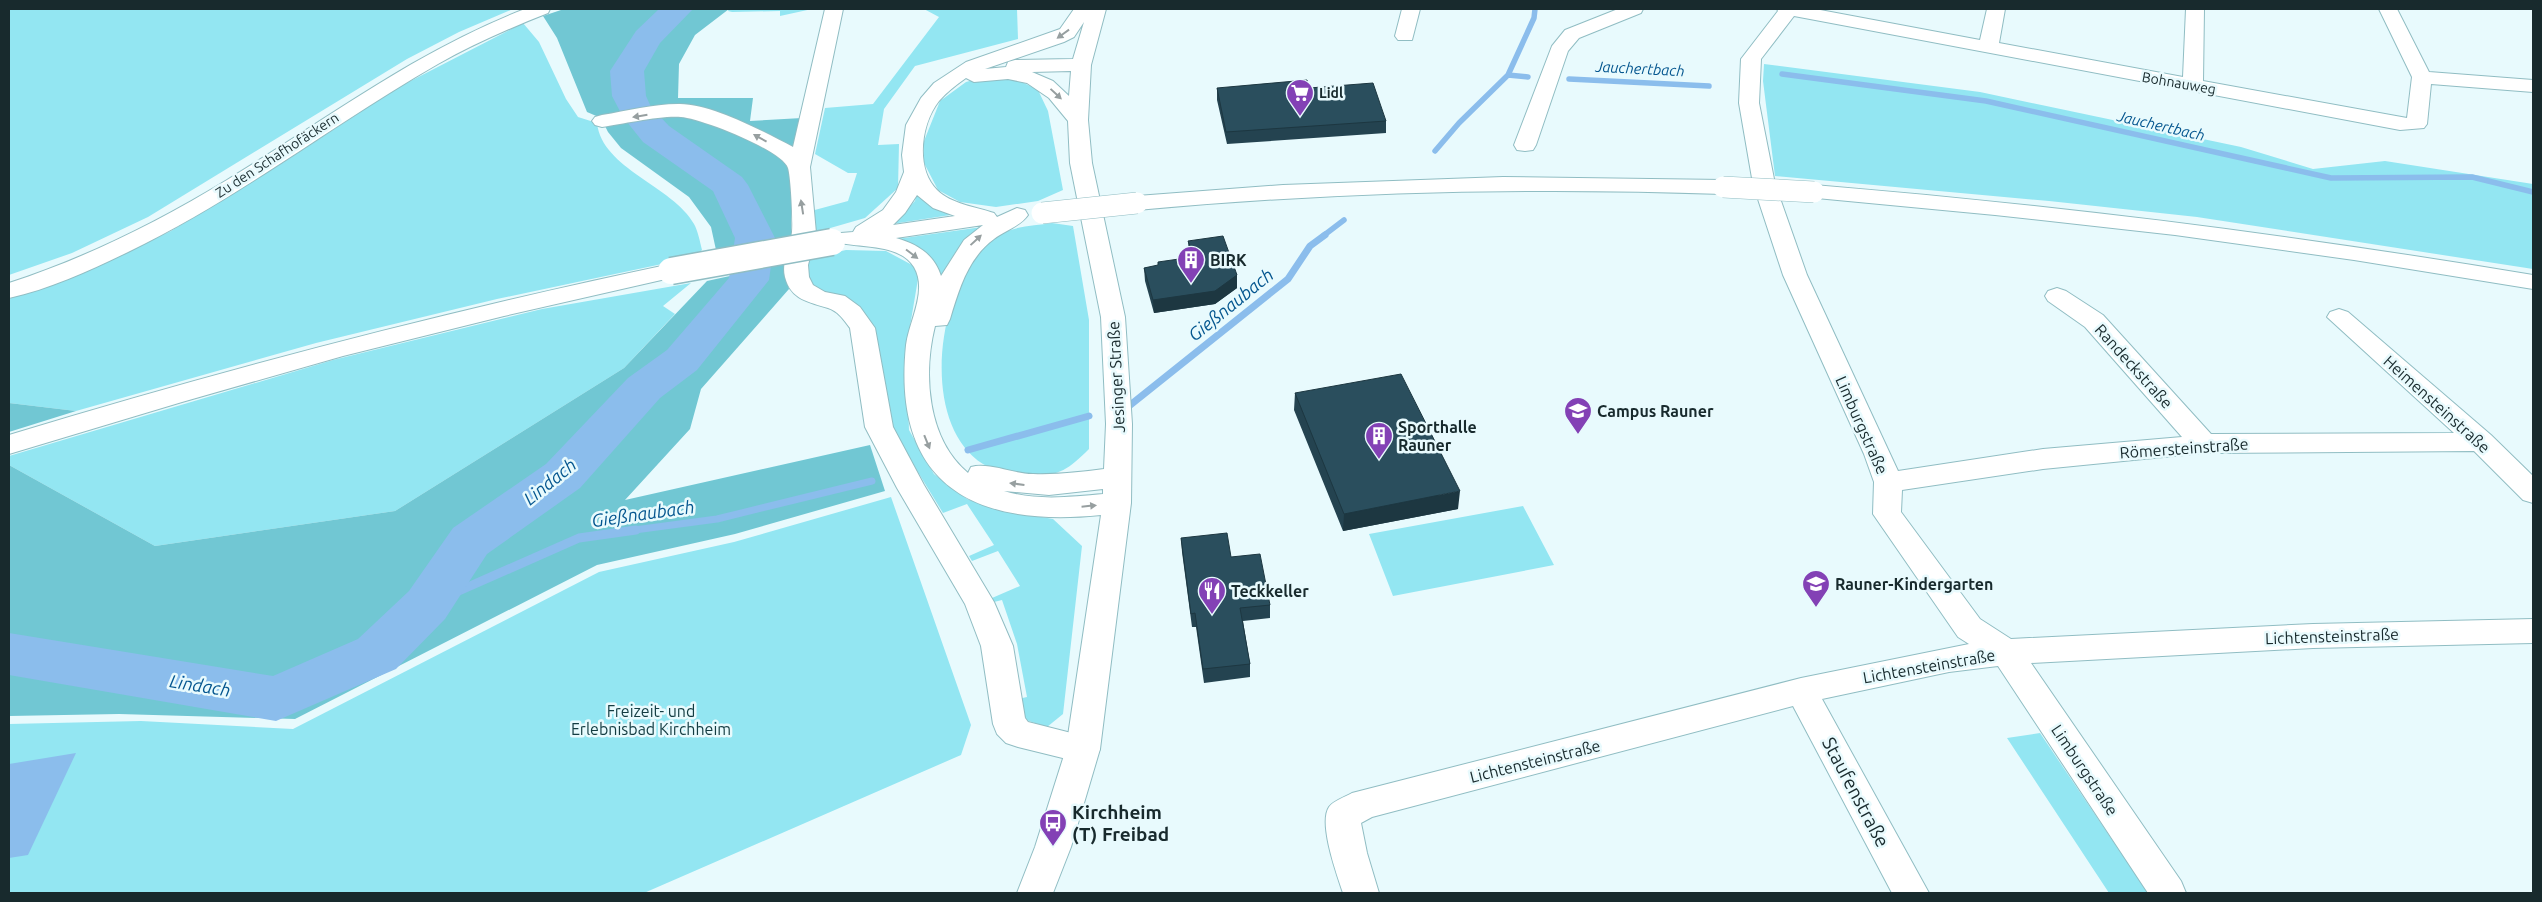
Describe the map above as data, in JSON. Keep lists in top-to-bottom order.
{
  "streets": {
    "street": [
      "Bohnauweg",
      "Zu den Schafhofäckern",
      "Randeckstraße",
      "Jesinger Straße",
      "Heimensteinstraße",
      "Limburgstraße",
      "Römersteinstraße",
      "Lichtensteinstraße",
      "Staufenstraße"
    ]
  },
  "crossings": [
    ["Bohnauweg", "Limburgstraße"],
    ["Randeckstraße", "Römersteinstraße"],
    ["Heimensteinstraße", "Römersteinstraße"],
    ["Limburgstraße", "Römersteinstraße"],
    ["Limburgstraße", "Lichtensteinstraße"],
    ["Lichtensteinstraße", "Staufenstraße"]
  ],
  "water": ["Jauchertbach", "Gießnaubach", "Lindach"],
  "parks": ["Freizeit- und Erlebnisbad Kirchheim"],
  "places": {
    "supermarket": ["Lidl"],
    "building": ["BIRK", "Sporthalle Rauner"],
    "school or university": ["Campus Rauner", "Rauner-Kindergarten"],
    "restaurant": ["Teckkeller"],
    "bus stop": ["Kirchheim (T) Freibad"]
  }
}
